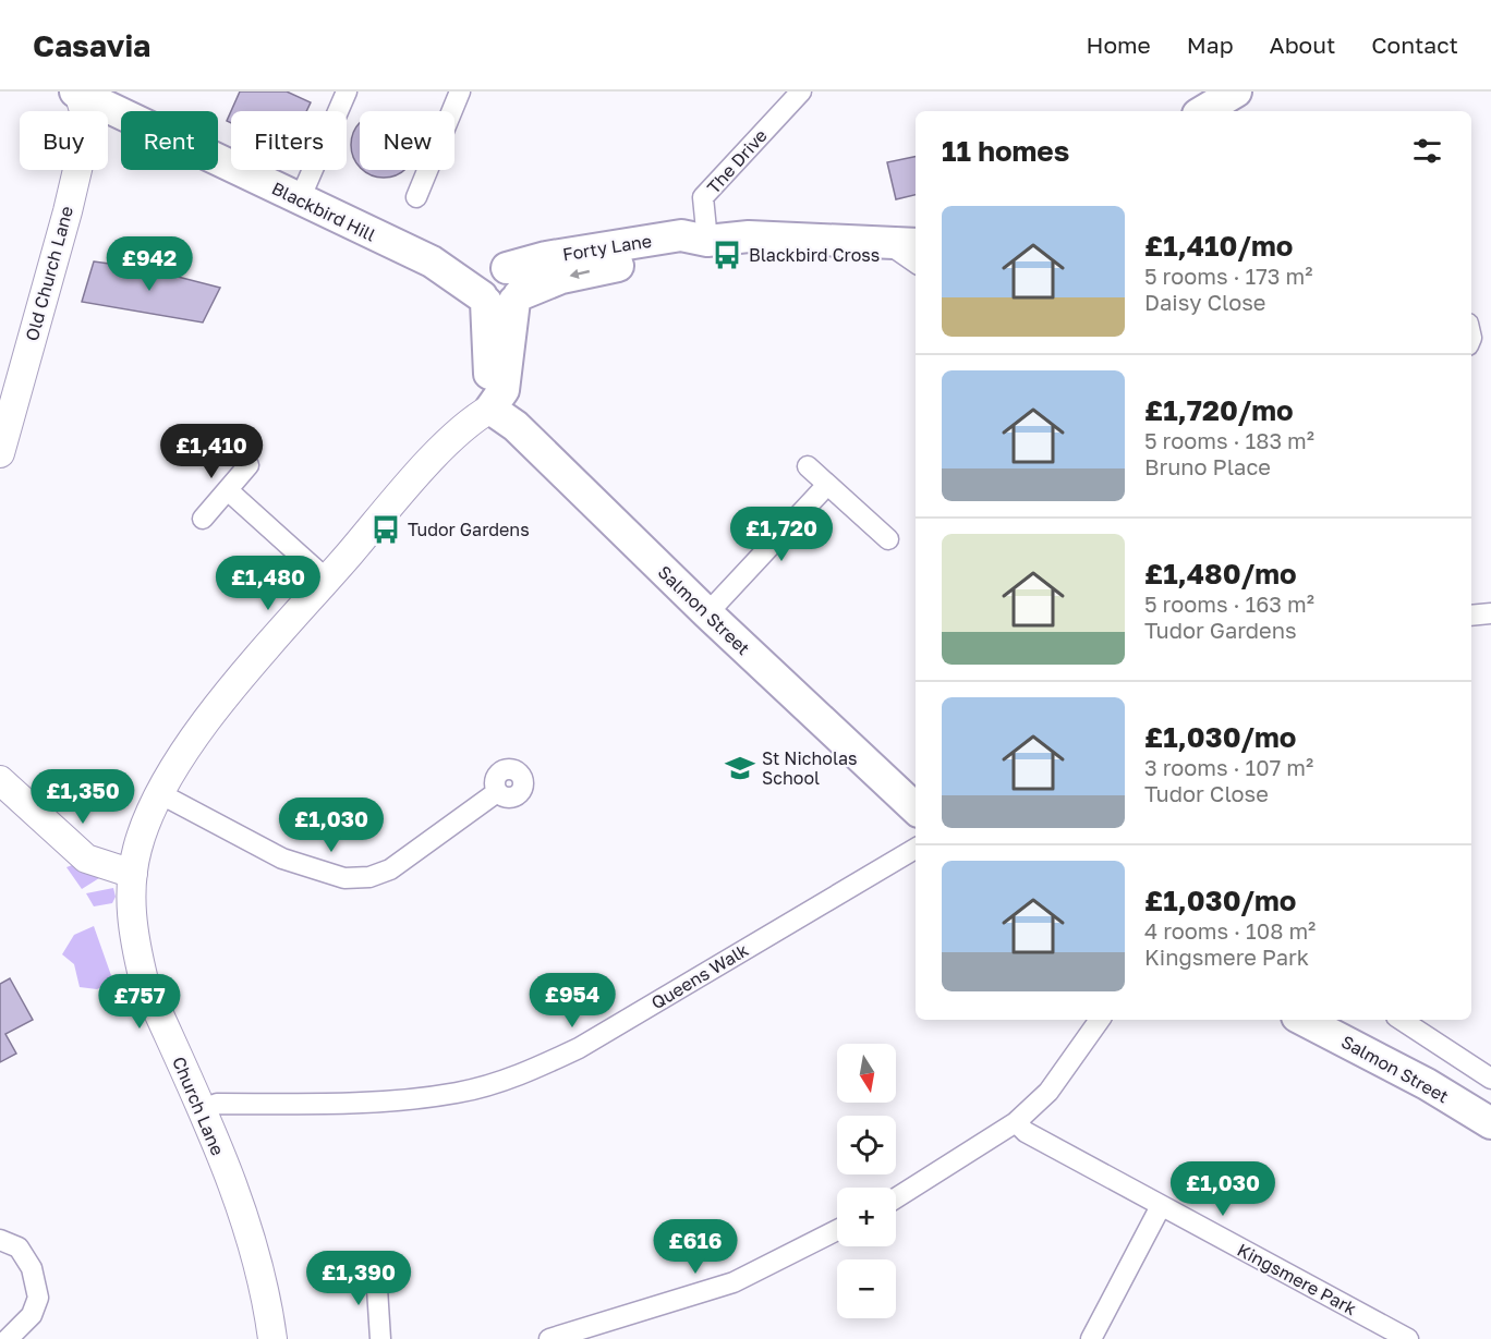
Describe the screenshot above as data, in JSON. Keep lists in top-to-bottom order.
{
  "streets": {
    "main road": [
      "Blackbird Hill",
      "Forty Lane",
      "Old Church Lane",
      "Salmon Street",
      "Church Lane"
    ],
    "street": ["The Drive", "Queens Walk", "Kingsmere Park"]
  },
  "crossings": [
    ["The Drive", "Forty Lane"],
    ["Blackbird Hill", "Forty Lane"],
    ["Blackbird Hill", "Old Church Lane"],
    ["Queens Walk", "Church Lane"]
  ],
  "places": {
    "bus stop": ["Blackbird Cross", "Tudor Gardens"],
    "school or university": ["St Nicholas School"]
  },
  "north": "bottom",
  "page": {
    "header": "Casavia",
    "nav": [
      "Home",
      "Map",
      "About",
      "Contact"
    ],
    "chip": [
      "Buy",
      "Rent",
      "Filters",
      "New"
    ],
    "heading": "11 homes",
    "list": [
      {
        "name": "£1,410/mo",
        "note": "5 rooms · 173 m² · Daisy Close"
      },
      {
        "name": "£1,720/mo",
        "note": "5 rooms · 183 m² · Bruno Place"
      },
      {
        "name": "£1,480/mo",
        "note": "5 rooms · 163 m² · Tudor Gardens"
      },
      {
        "name": "£1,030/mo",
        "note": "3 rooms · 107 m² · Tudor Close"
      },
      {
        "name": "£1,030/mo",
        "note": "4 rooms · 108 m² · Kingsmere Park"
      }
    ],
    "price": [
      "£942",
      "£1,410",
      "£1,720",
      "£1,480",
      "£1,350",
      "£1,030",
      "£954",
      "£757",
      "£1,030",
      "£616",
      "£1,390"
    ],
    "map_buttons": ["+", "−"]
  }
}
